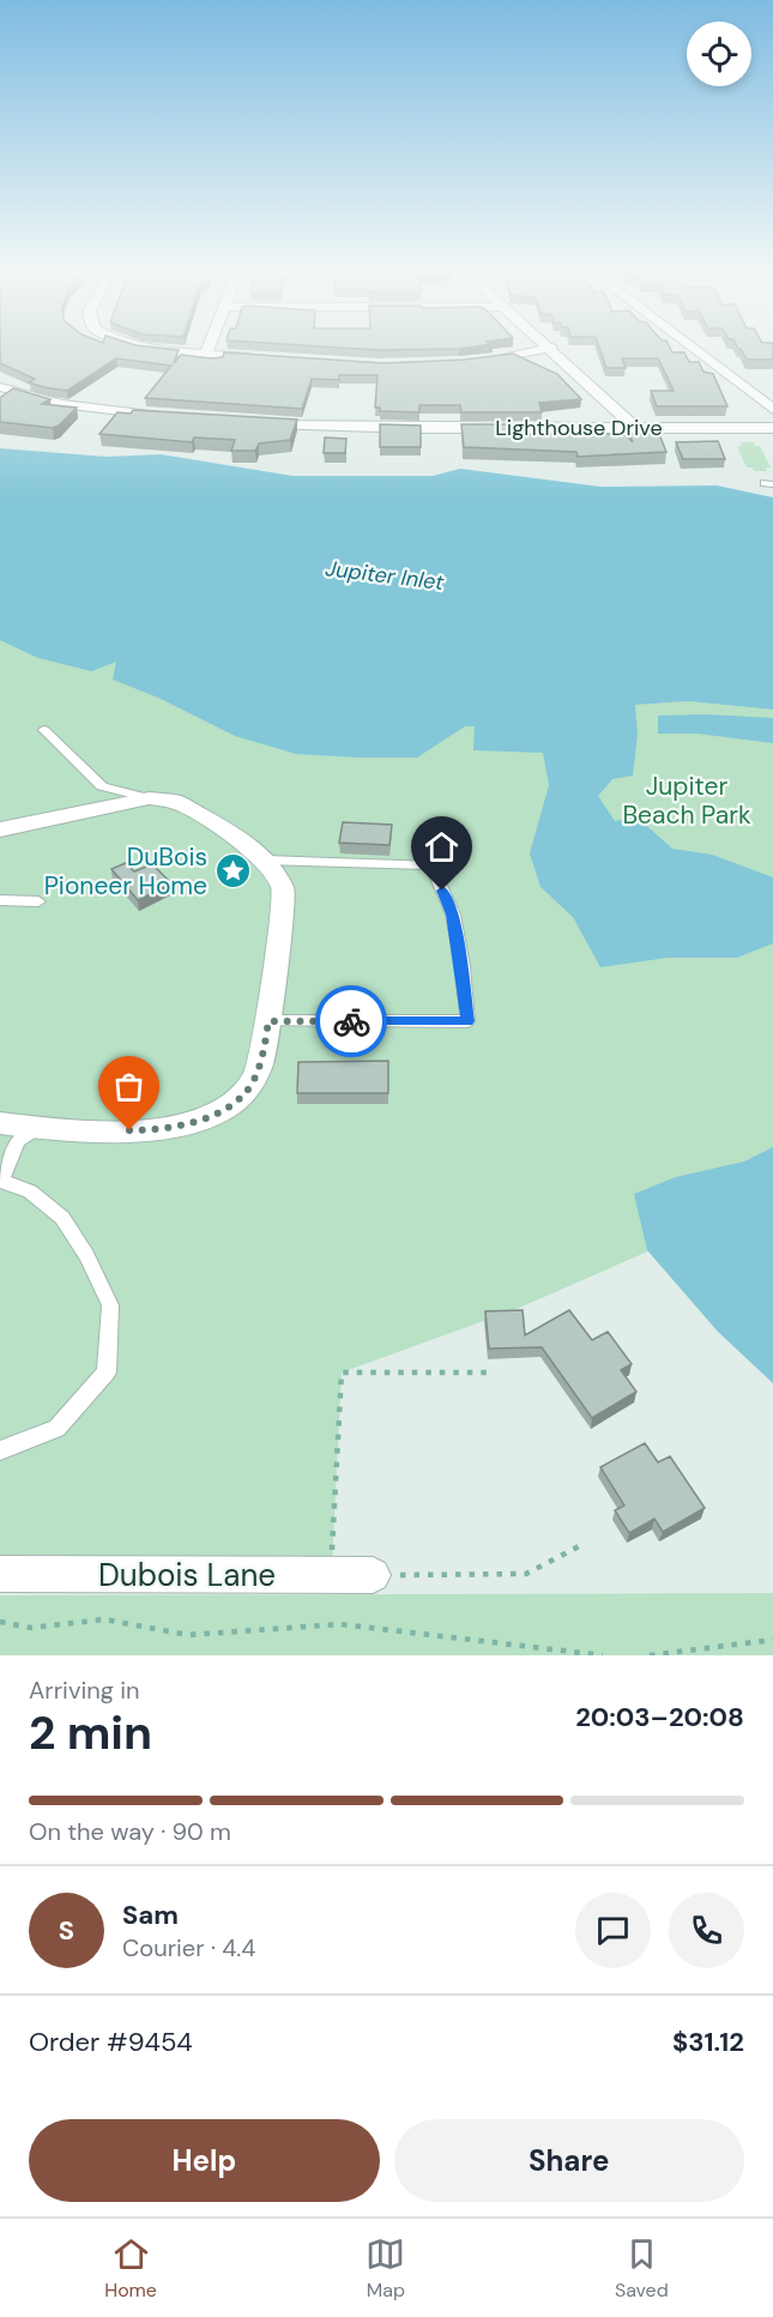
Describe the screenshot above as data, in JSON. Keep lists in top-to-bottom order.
{
  "streets": {
    "street": ["Lighthouse Drive", "Dubois Lane"]
  },
  "water": ["Jupiter Inlet"],
  "parks": ["Jupiter Beach Park"],
  "places": {
    "place": ["DuBois Pioneer Home"]
  },
  "page": {
    "heading": ["2 min", "Arriving in", "20:03–20:08"],
    "panel": [
      "Sam",
      "Courier · 4.4",
      "Order #9454",
      "$31.12"
    ],
    "bar": "On the way · 90 m",
    "round": "S",
    "buttons": ["Help", "Share"],
    "tabs": ["Home", "Map", "Saved"]
  }
}
